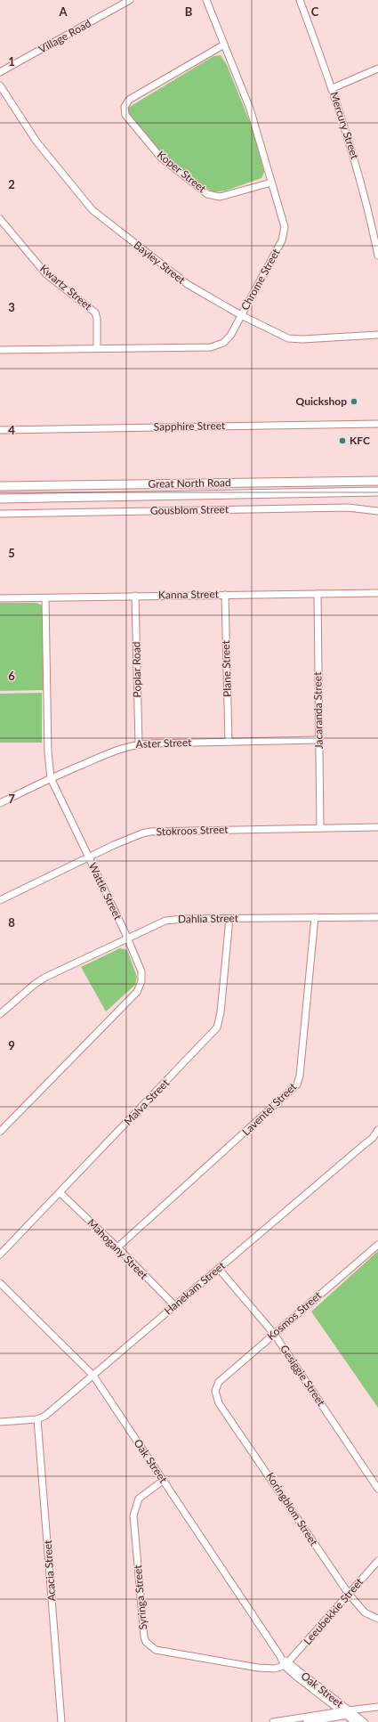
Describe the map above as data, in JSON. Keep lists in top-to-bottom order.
{
  "streets": {
    "main road": ["Great North Road"],
    "street": [
      "Village Road",
      "Mercury Street",
      "Koper Street",
      "Bayley Street",
      "Chrome Street",
      "Kwartz Street",
      "Sapphire Street",
      "Gousblom Street",
      "Kanna Street",
      "Plane Street",
      "Poplar Road",
      "Jacaranda Street",
      "Aster Street",
      "Stokroos Street",
      "Wattle Street",
      "Dahlia Street",
      "Malva Street",
      "Laventel Street",
      "Mahogany Street",
      "Hanekam Street",
      "Kosmos Street",
      "Gesiggie Street",
      "Oak Street",
      "Koringblom Street",
      "Acacia Street",
      "Syringa Street",
      "Leeubekkie Street"
    ]
  },
  "crossings": [
    ["Koper Street", "Chrome Street"],
    ["Bayley Street", "Chrome Street"],
    ["Chrome Street", "Kwartz Street"],
    ["Kanna Street", "Plane Street"],
    ["Kanna Street", "Poplar Road"],
    ["Kanna Street", "Jacaranda Street"],
    ["Kanna Street", "Wattle Street"],
    ["Plane Street", "Aster Street"],
    ["Poplar Road", "Aster Street"],
    ["Jacaranda Street", "Aster Street"],
    ["Jacaranda Street", "Stokroos Street"],
    ["Aster Street", "Wattle Street"],
    ["Stokroos Street", "Wattle Street"],
    ["Wattle Street", "Dahlia Street"],
    ["Dahlia Street", "Malva Street"],
    ["Dahlia Street", "Laventel Street"],
    ["Malva Street", "Mahogany Street"],
    ["Laventel Street", "Mahogany Street"],
    ["Mahogany Street", "Hanekam Street"],
    ["Hanekam Street", "Gesiggie Street"],
    ["Hanekam Street", "Oak Street"],
    ["Hanekam Street", "Acacia Street"],
    ["Kosmos Street", "Gesiggie Street"],
    ["Kosmos Street", "Koringblom Street"],
    ["Oak Street", "Syringa Street"],
    ["Oak Street", "Leeubekkie Street"],
    ["Koringblom Street", "Leeubekkie Street"],
    ["Syringa Street", "Leeubekkie Street"]
  ],
  "places": ["Quickshop", "KFC"],
  "grid": {
    "columns": ["A", "B", "C"],
    "rows": [
      "1",
      "2",
      "3",
      "4",
      "5",
      "6",
      "7",
      "8",
      "9"
    ]
  }
}
